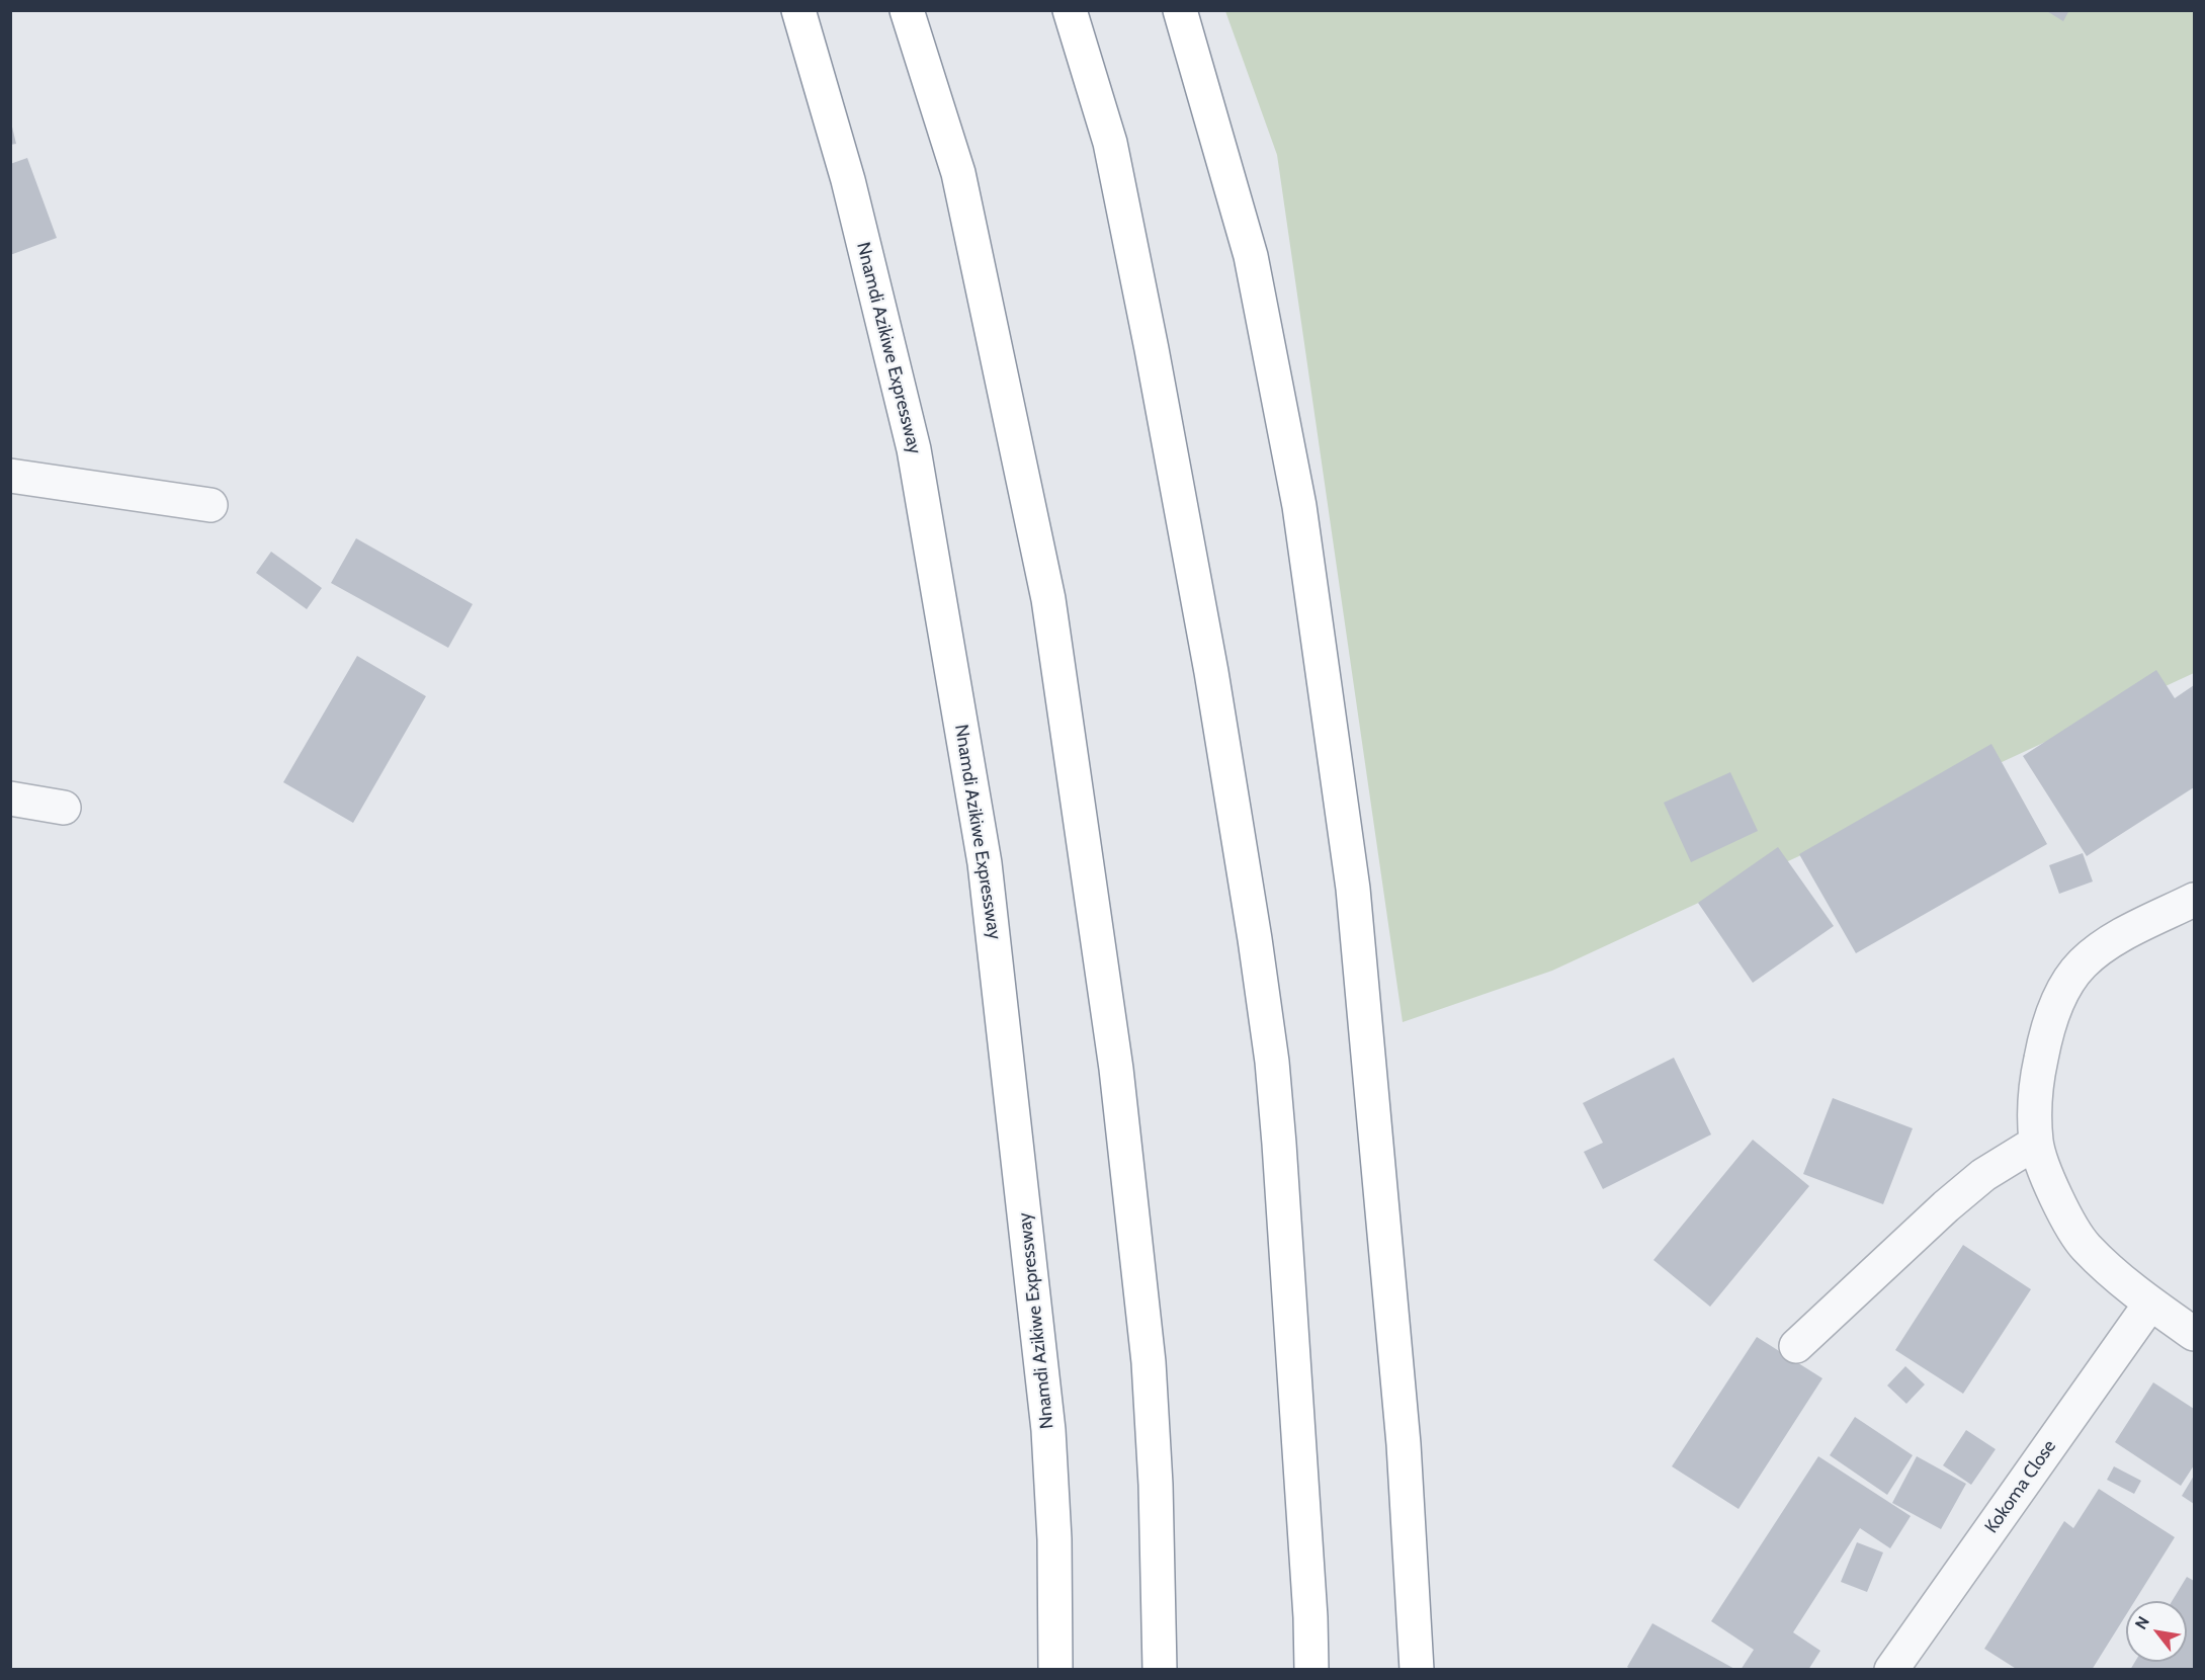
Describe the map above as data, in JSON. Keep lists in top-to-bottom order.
{
  "streets": {
    "highway": ["Nnamdi Azikiwe Expressway"],
    "street": ["Kokoma Close"]
  },
  "north": "top left"
}
